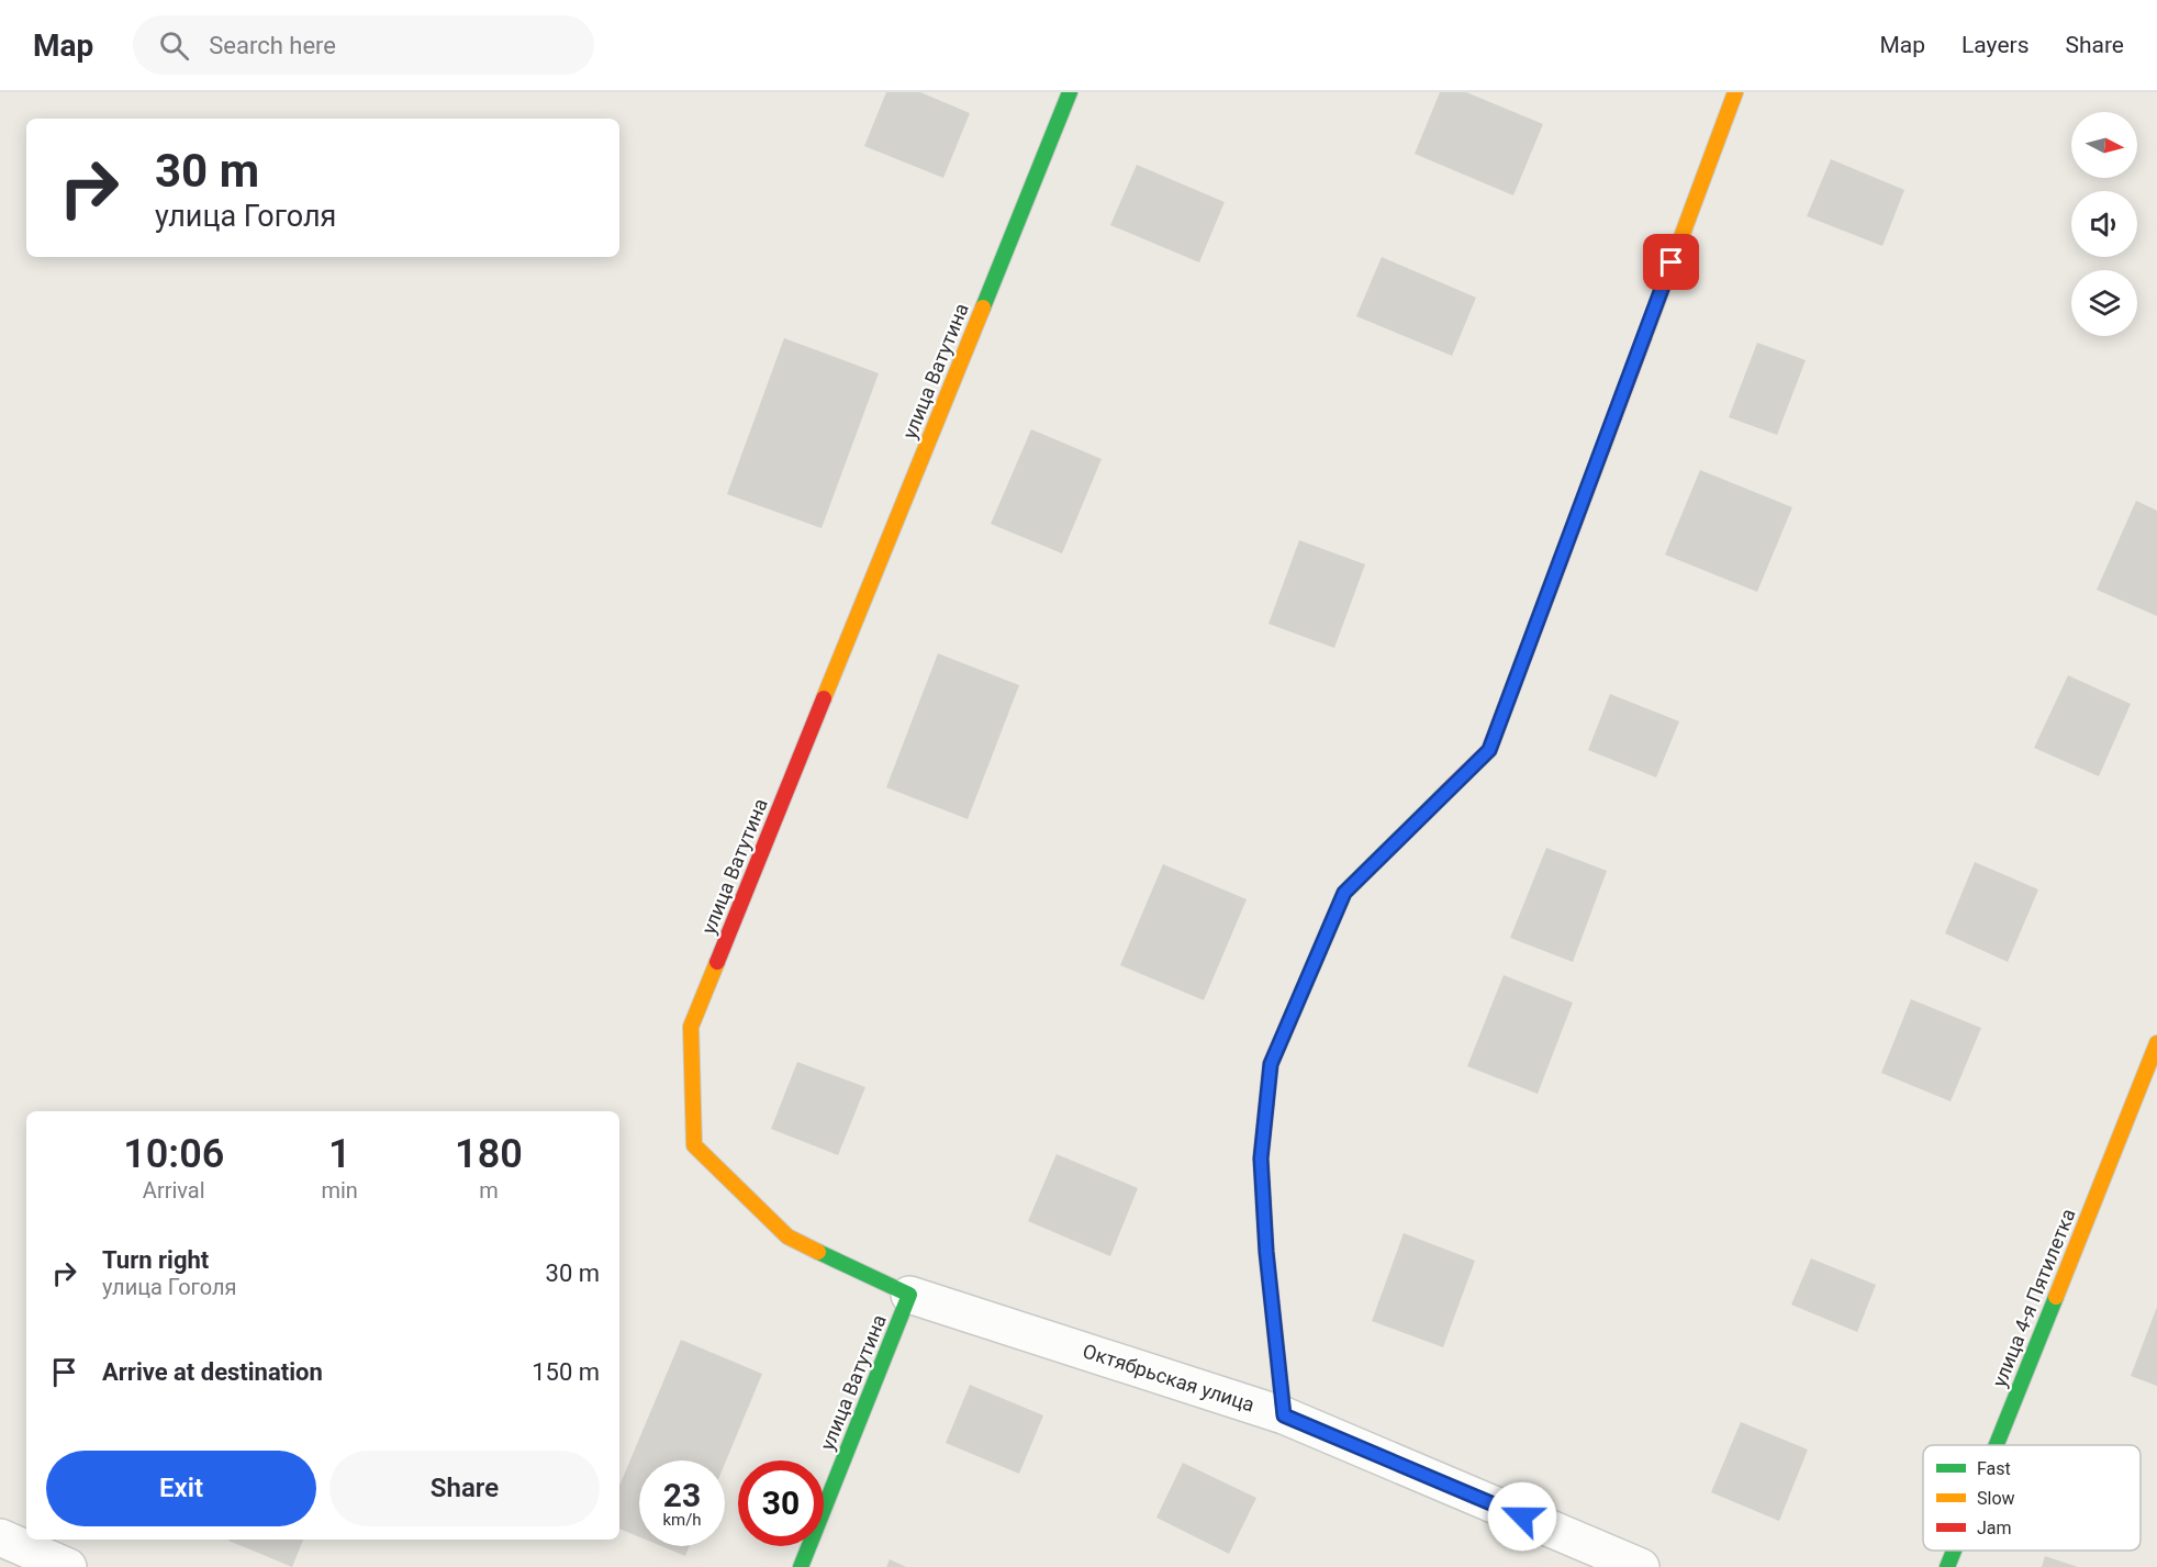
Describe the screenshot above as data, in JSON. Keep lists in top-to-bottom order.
{
  "streets": {
    "street": ["улица Ватутина", "улица 4-я Пятилетка", "Октябрьская улица"]
  },
  "crossings": [
    ["улица Ватутина", "Октябрьская улица"]
  ],
  "legend": ["Fast", "Slow", "Jam"],
  "north": "right",
  "page": {
    "header": "Map",
    "search": "Search here",
    "nav": ["Map", "Layers", "Share"],
    "turn": ["30 m", "улица Гоголя"],
    "eta": [
      "10:06",
      "Arrival",
      "1",
      "min",
      "180",
      "m"
    ],
    "list": [
      {
        "name": "Turn right",
        "note": "улица Гоголя",
        "value": "30 m"
      },
      {
        "name": "Arrive at destination",
        "value": "150 m"
      }
    ],
    "buttons": ["Exit", "Share"],
    "speed": "23 km/h",
    "limit": "30"
  }
}
